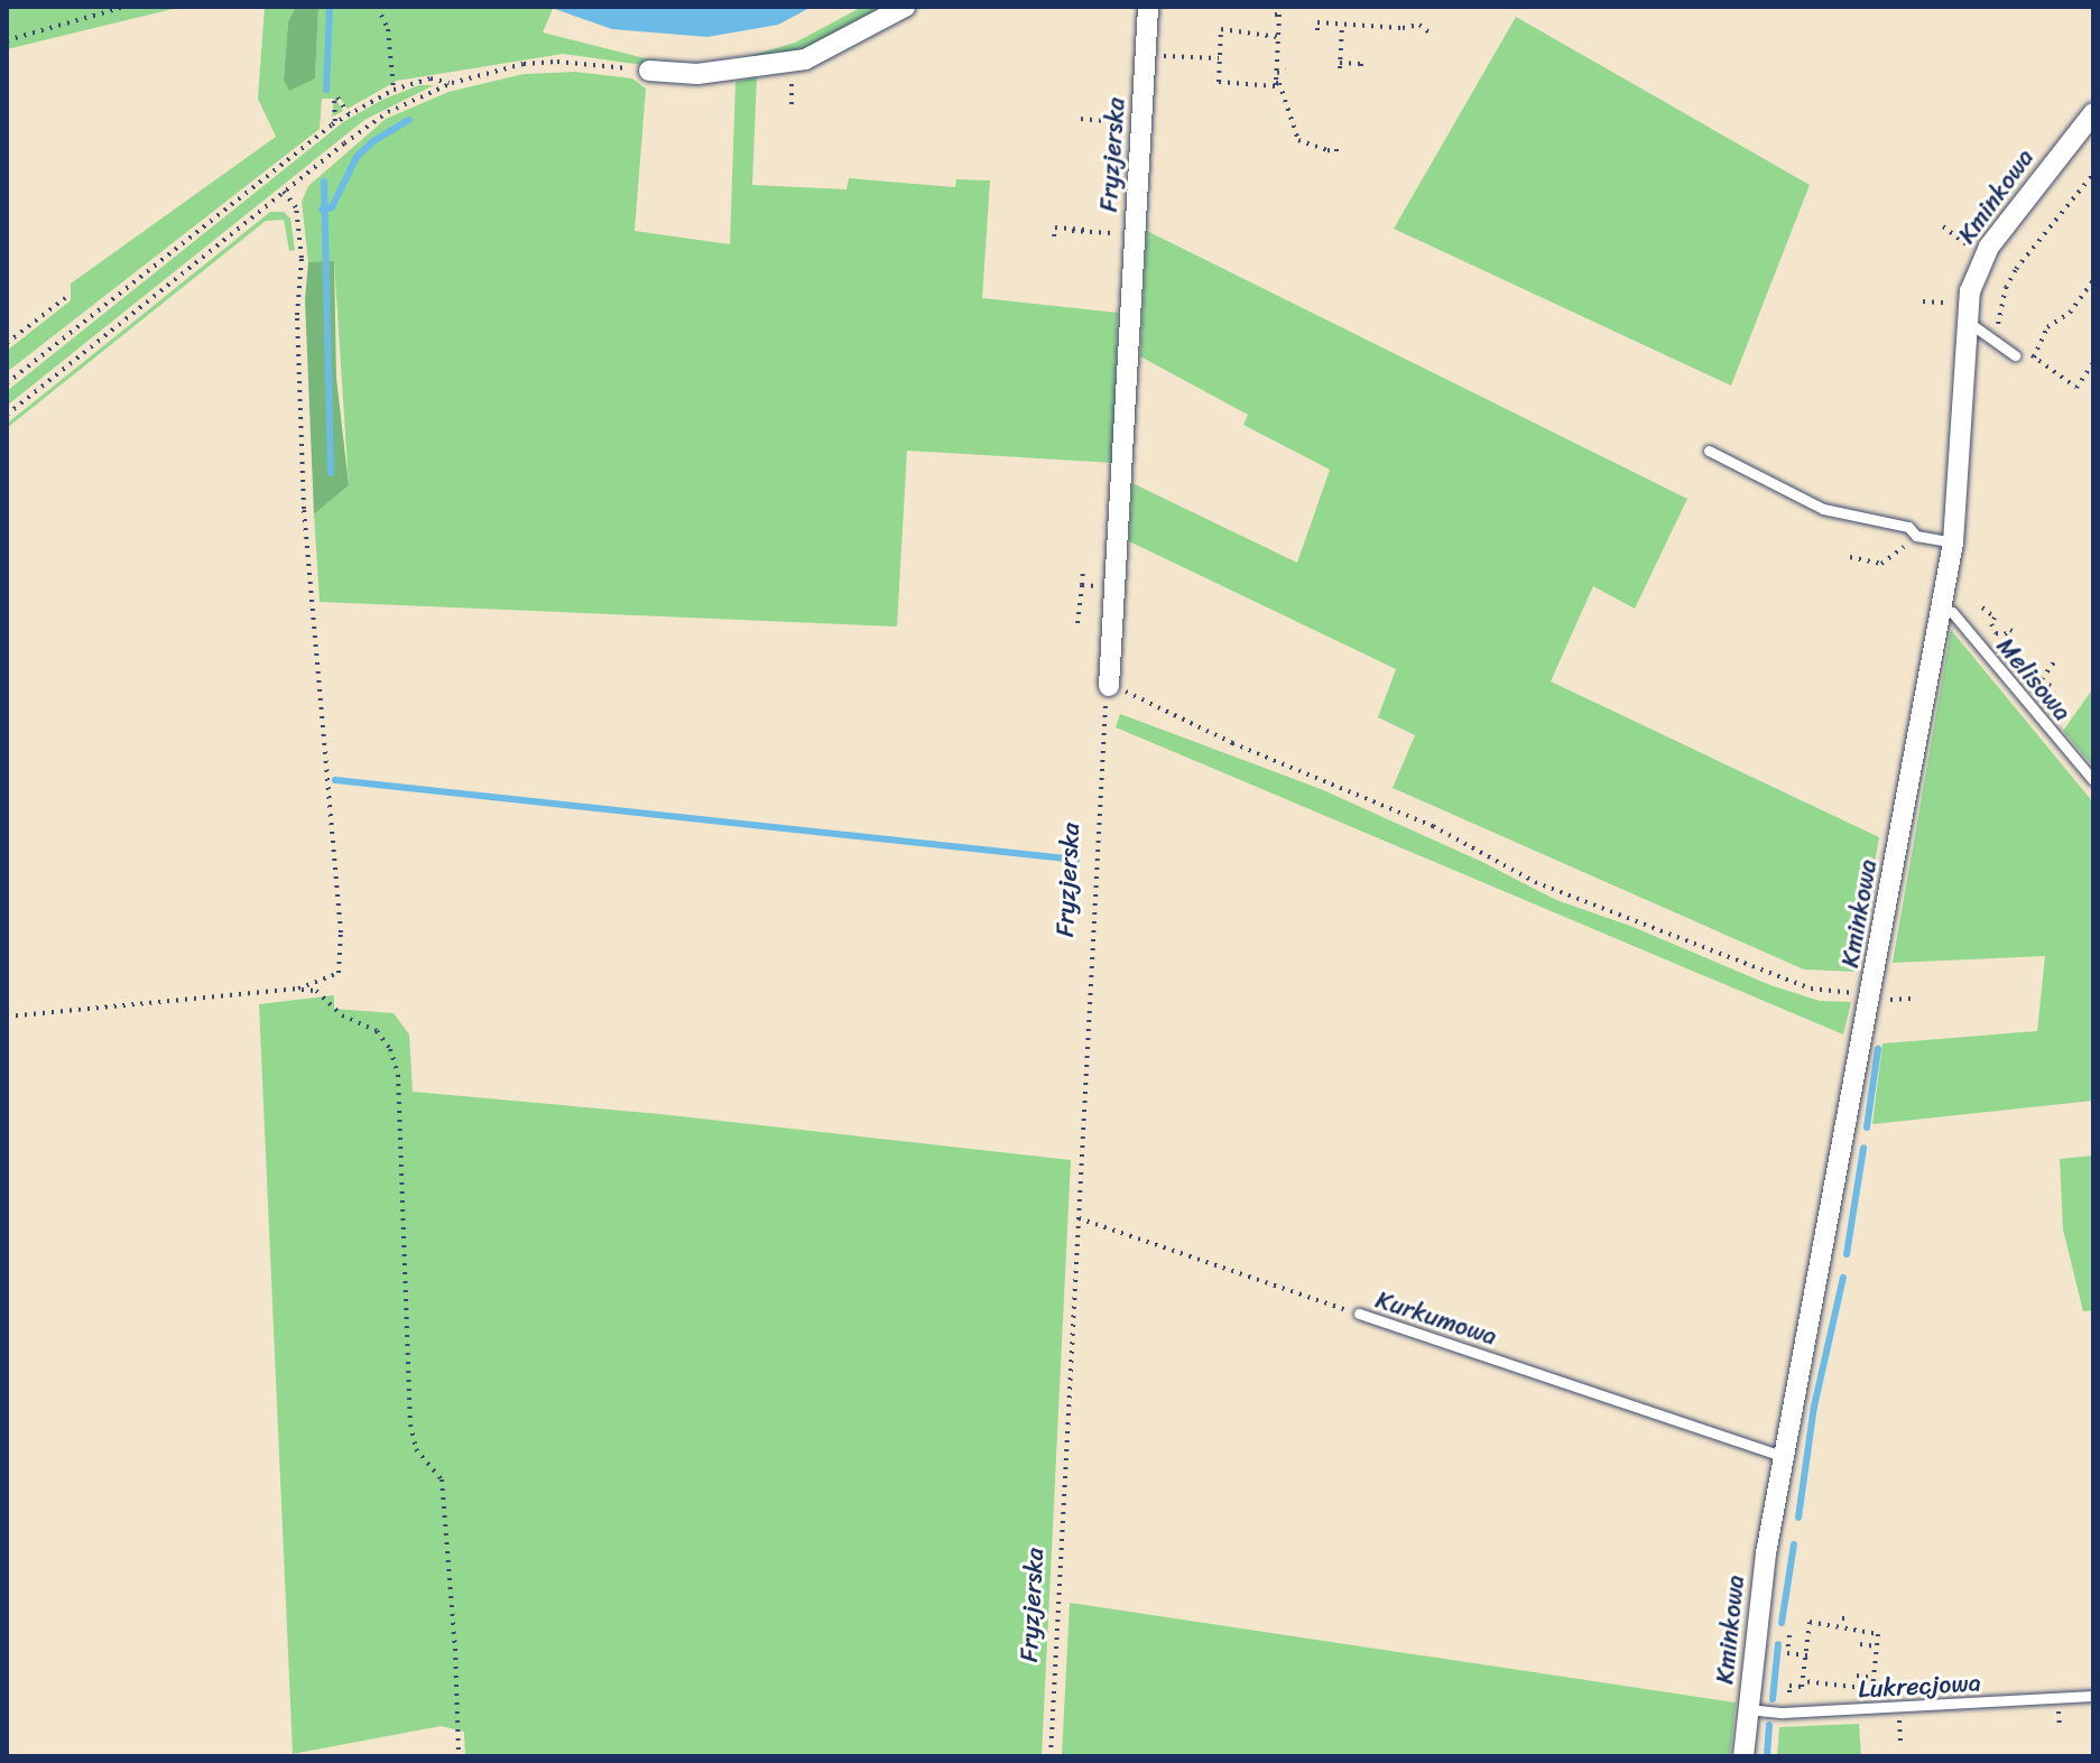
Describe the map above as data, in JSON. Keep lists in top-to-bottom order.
{
  "streets": {
    "street": ["Fryzjerska", "Kminkowa"],
    "lane": ["Melisowa", "Kurkumowa", "Lukrecjowa"]
  },
  "crossings": [
    ["Fryzjerska", "Kurkumowa"],
    ["Kminkowa", "Melisowa"],
    ["Kminkowa", "Kurkumowa"],
    ["Kminkowa", "Lukrecjowa"]
  ]
}
